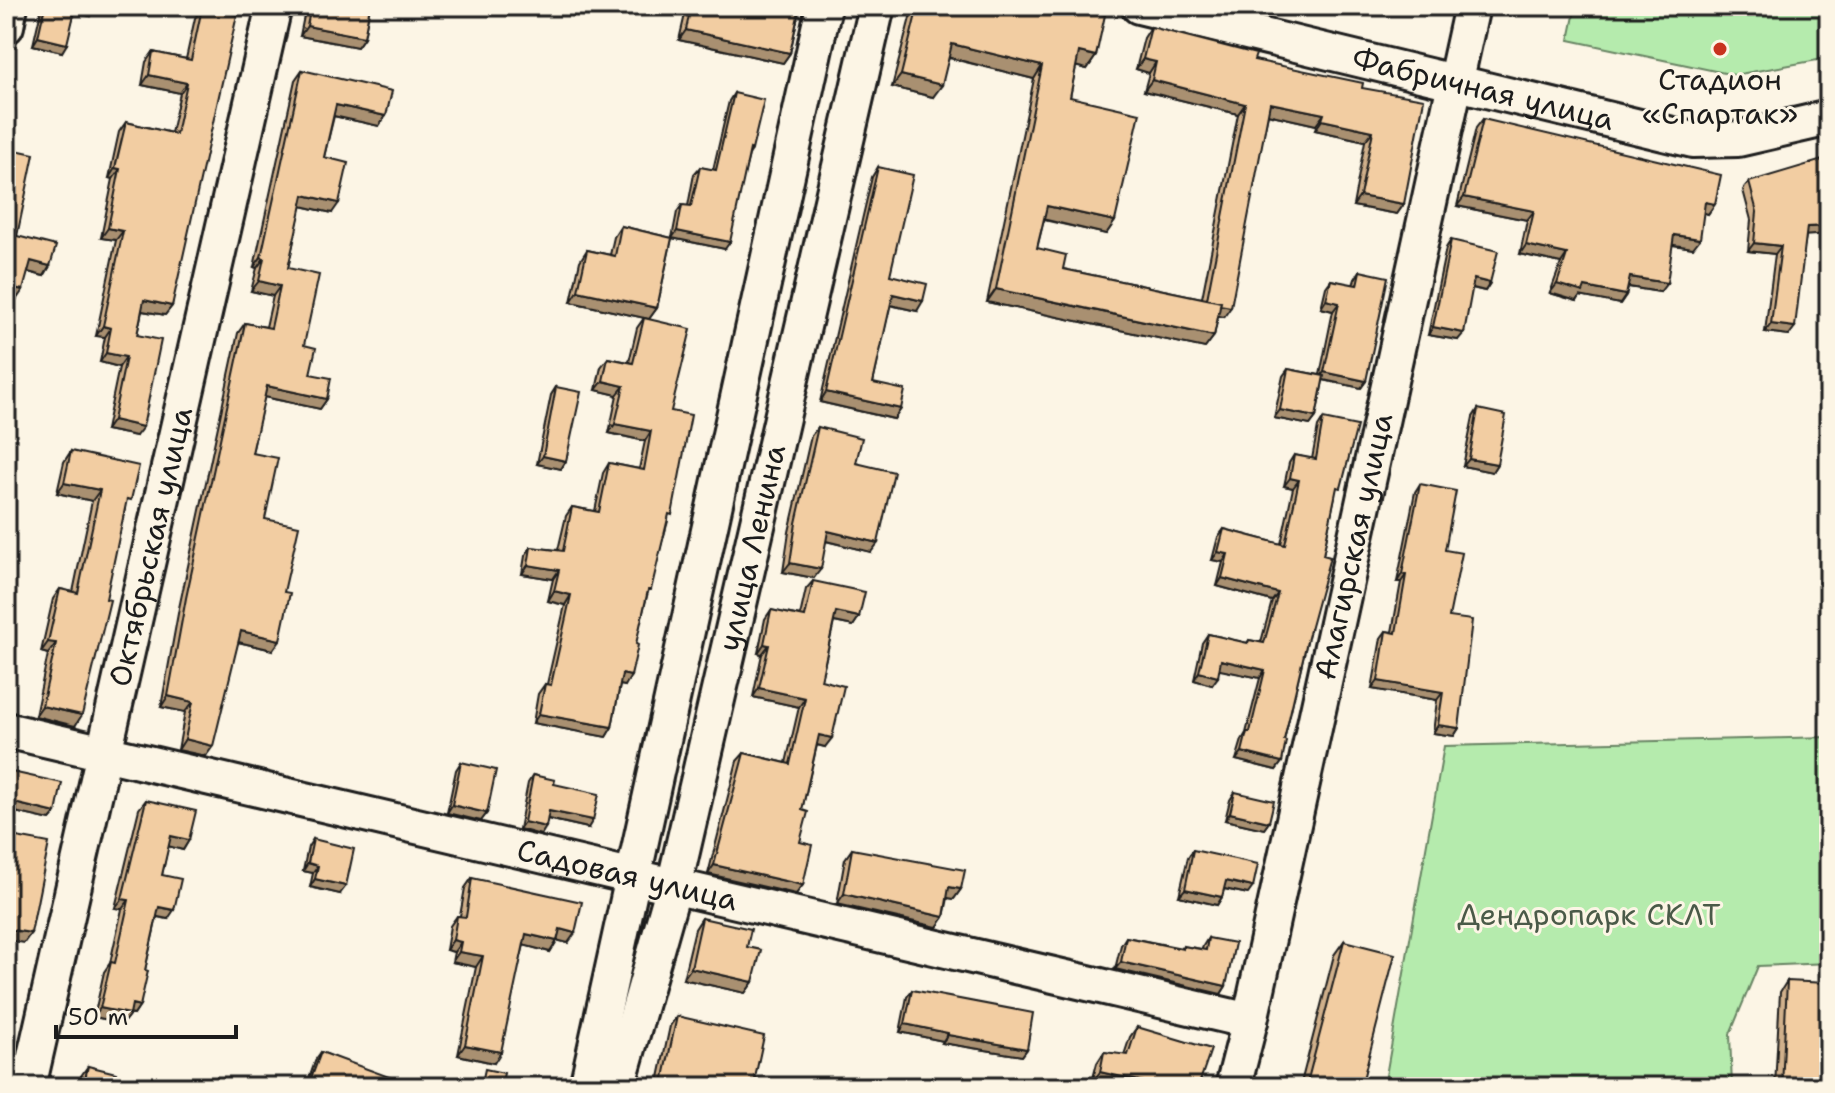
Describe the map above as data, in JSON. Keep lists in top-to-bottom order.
{
  "streets": {
    "street": [
      "Фабричная улица",
      "Октябрьская улица",
      "Алагирская улица",
      "улица Ленина",
      "Садовая улица"
    ]
  },
  "crossings": [
    ["Фабричная улица", "Алагирская улица"],
    ["Октябрьская улица", "Садовая улица"],
    ["Алагирская улица", "Садовая улица"],
    ["улица Ленина", "Садовая улица"]
  ],
  "parks": ["Дендропарк СКЛТ"],
  "places": ["Стадион «Спартак»"],
  "scale_bar": "50 m"
}
